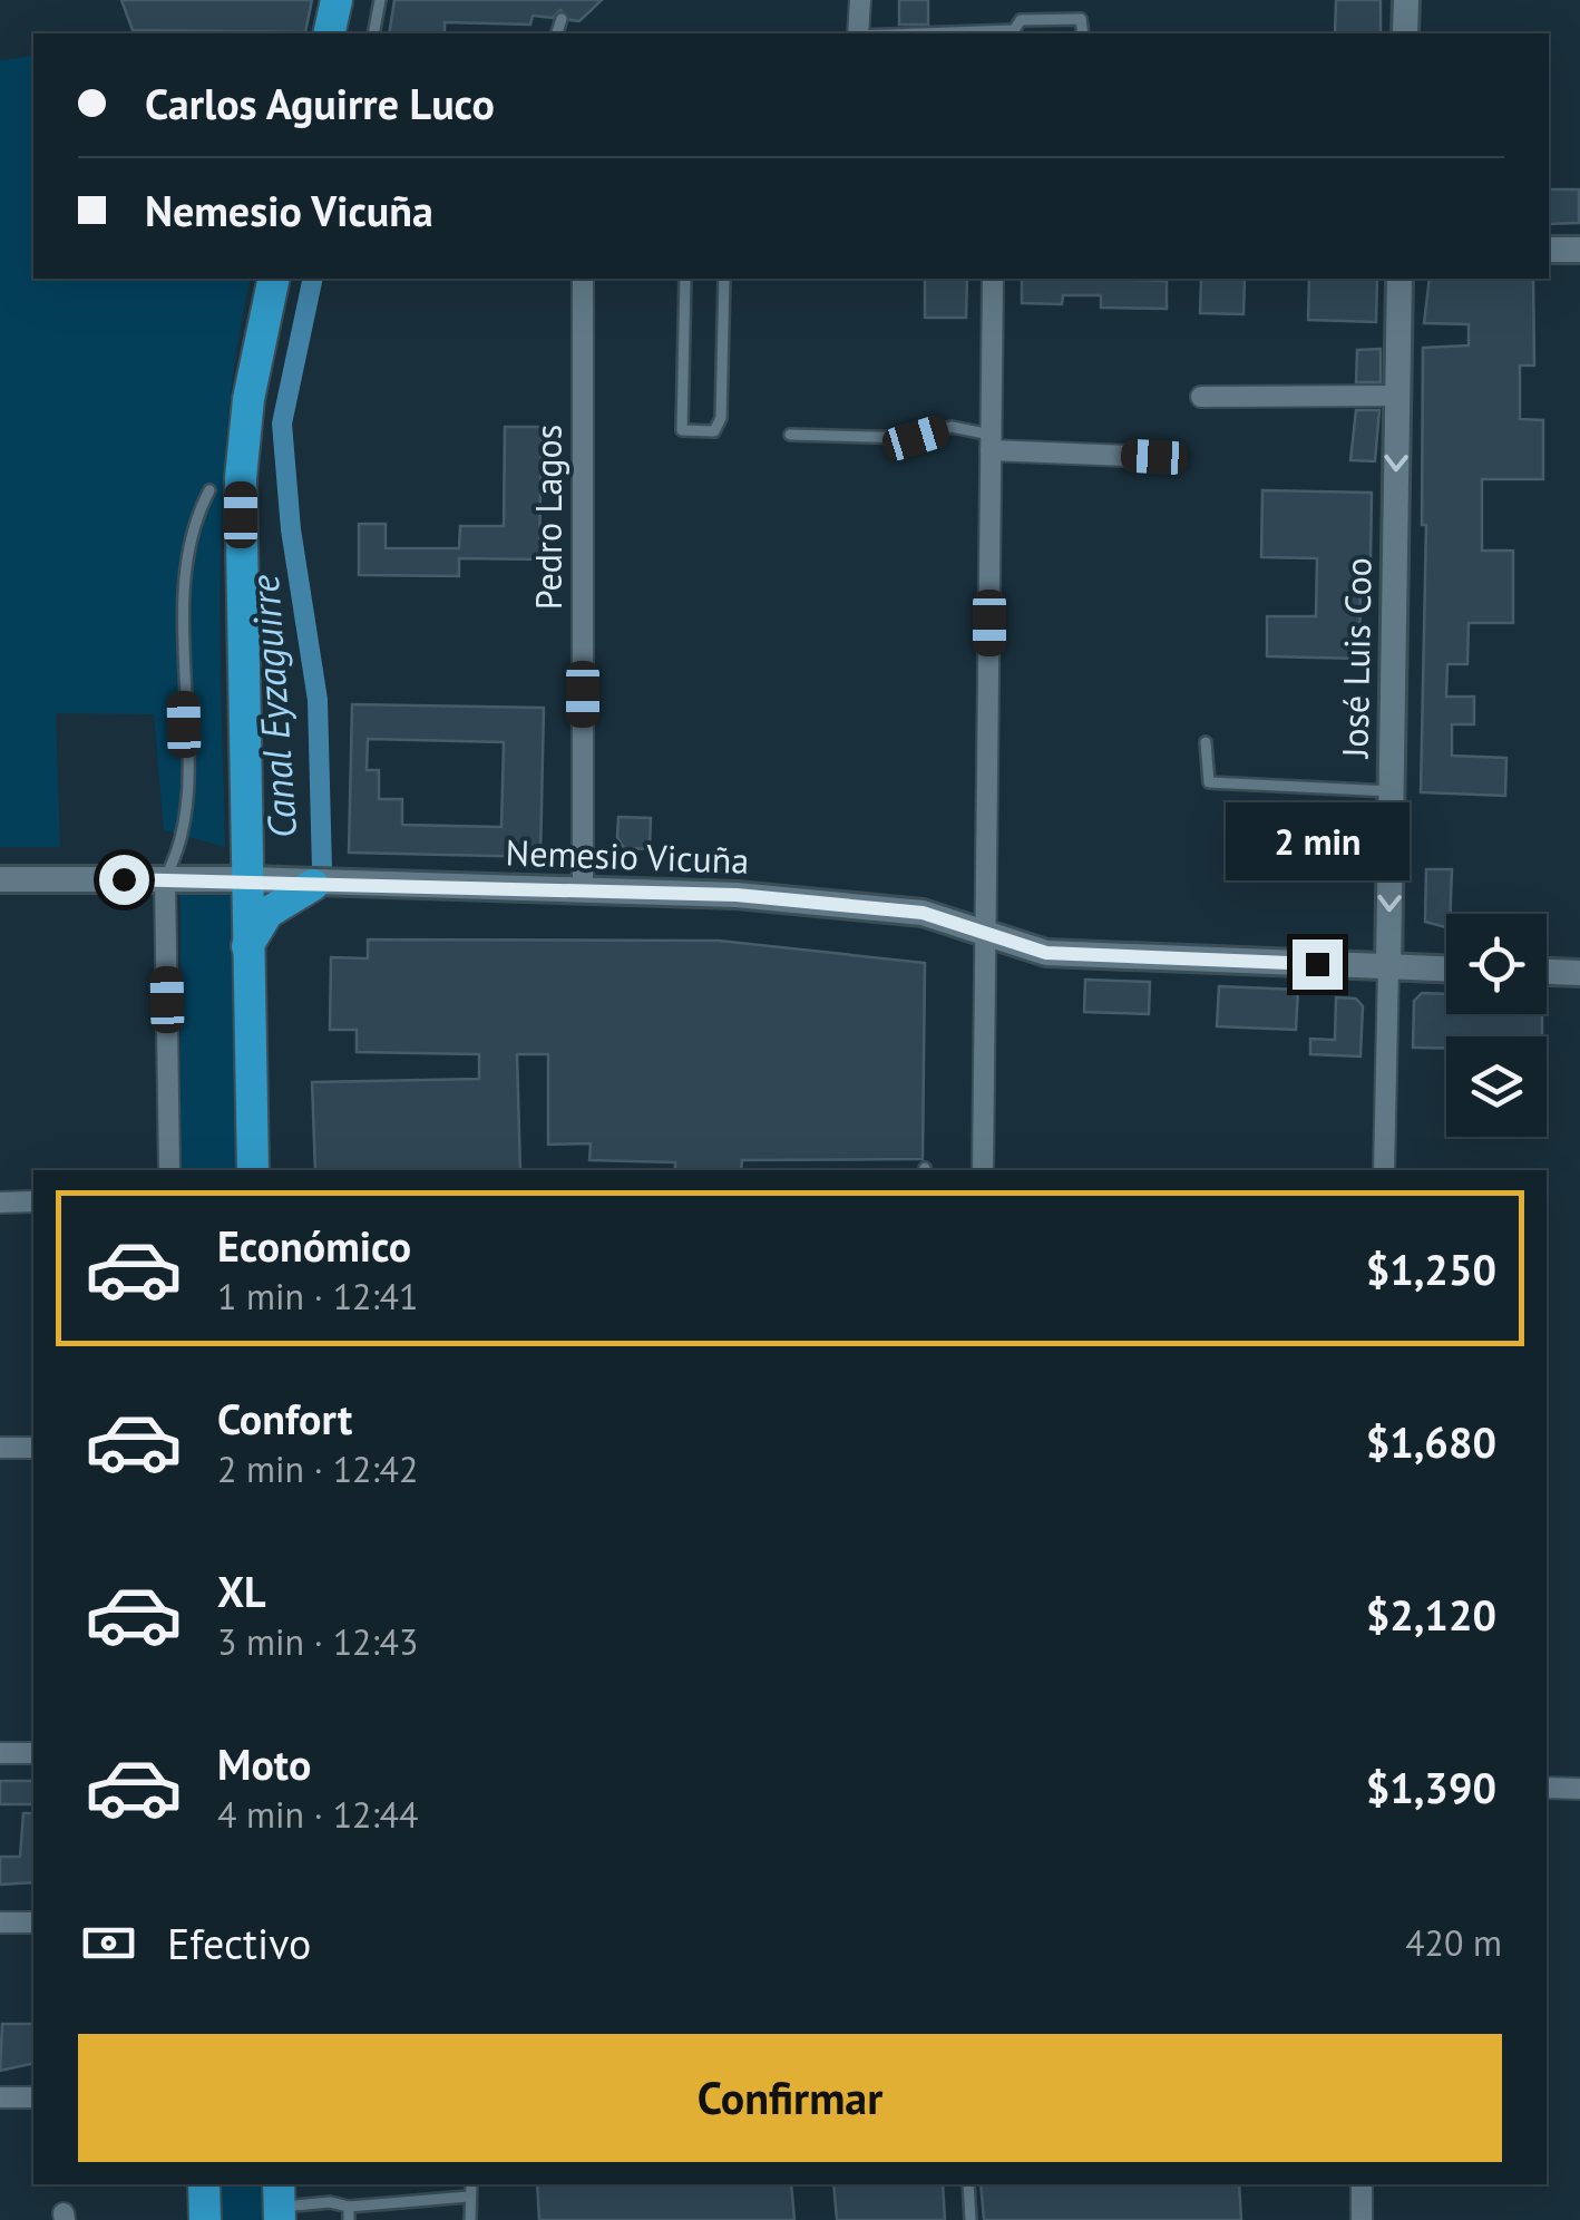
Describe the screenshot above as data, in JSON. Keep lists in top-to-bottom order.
{
  "streets": {
    "street": ["Pedro Lagos", "José Luis Coo", "Nemesio Vicuña"]
  },
  "crossings": [
    ["Pedro Lagos", "Nemesio Vicuña"],
    ["José Luis Coo", "Nemesio Vicuña"]
  ],
  "one_way": ["José Luis Coo"],
  "water": ["Canal Eyzaguirre"],
  "page": {
    "banner": ["Carlos Aguirre Luco", "Nemesio Vicuña"],
    "bubble": "2 min",
    "list": [
      {
        "name": "Económico",
        "note": "1 min · 12:41",
        "value": "$1,250"
      },
      {
        "name": "Confort",
        "note": "2 min · 12:42",
        "value": "$1,680"
      },
      {
        "name": "XL",
        "note": "3 min · 12:43",
        "value": "$2,120"
      },
      {
        "name": "Moto",
        "note": "4 min · 12:44",
        "value": "$1,390"
      }
    ],
    "pay": ["Efectivo", "420 m"],
    "buttons": "Confirmar"
  }
}
